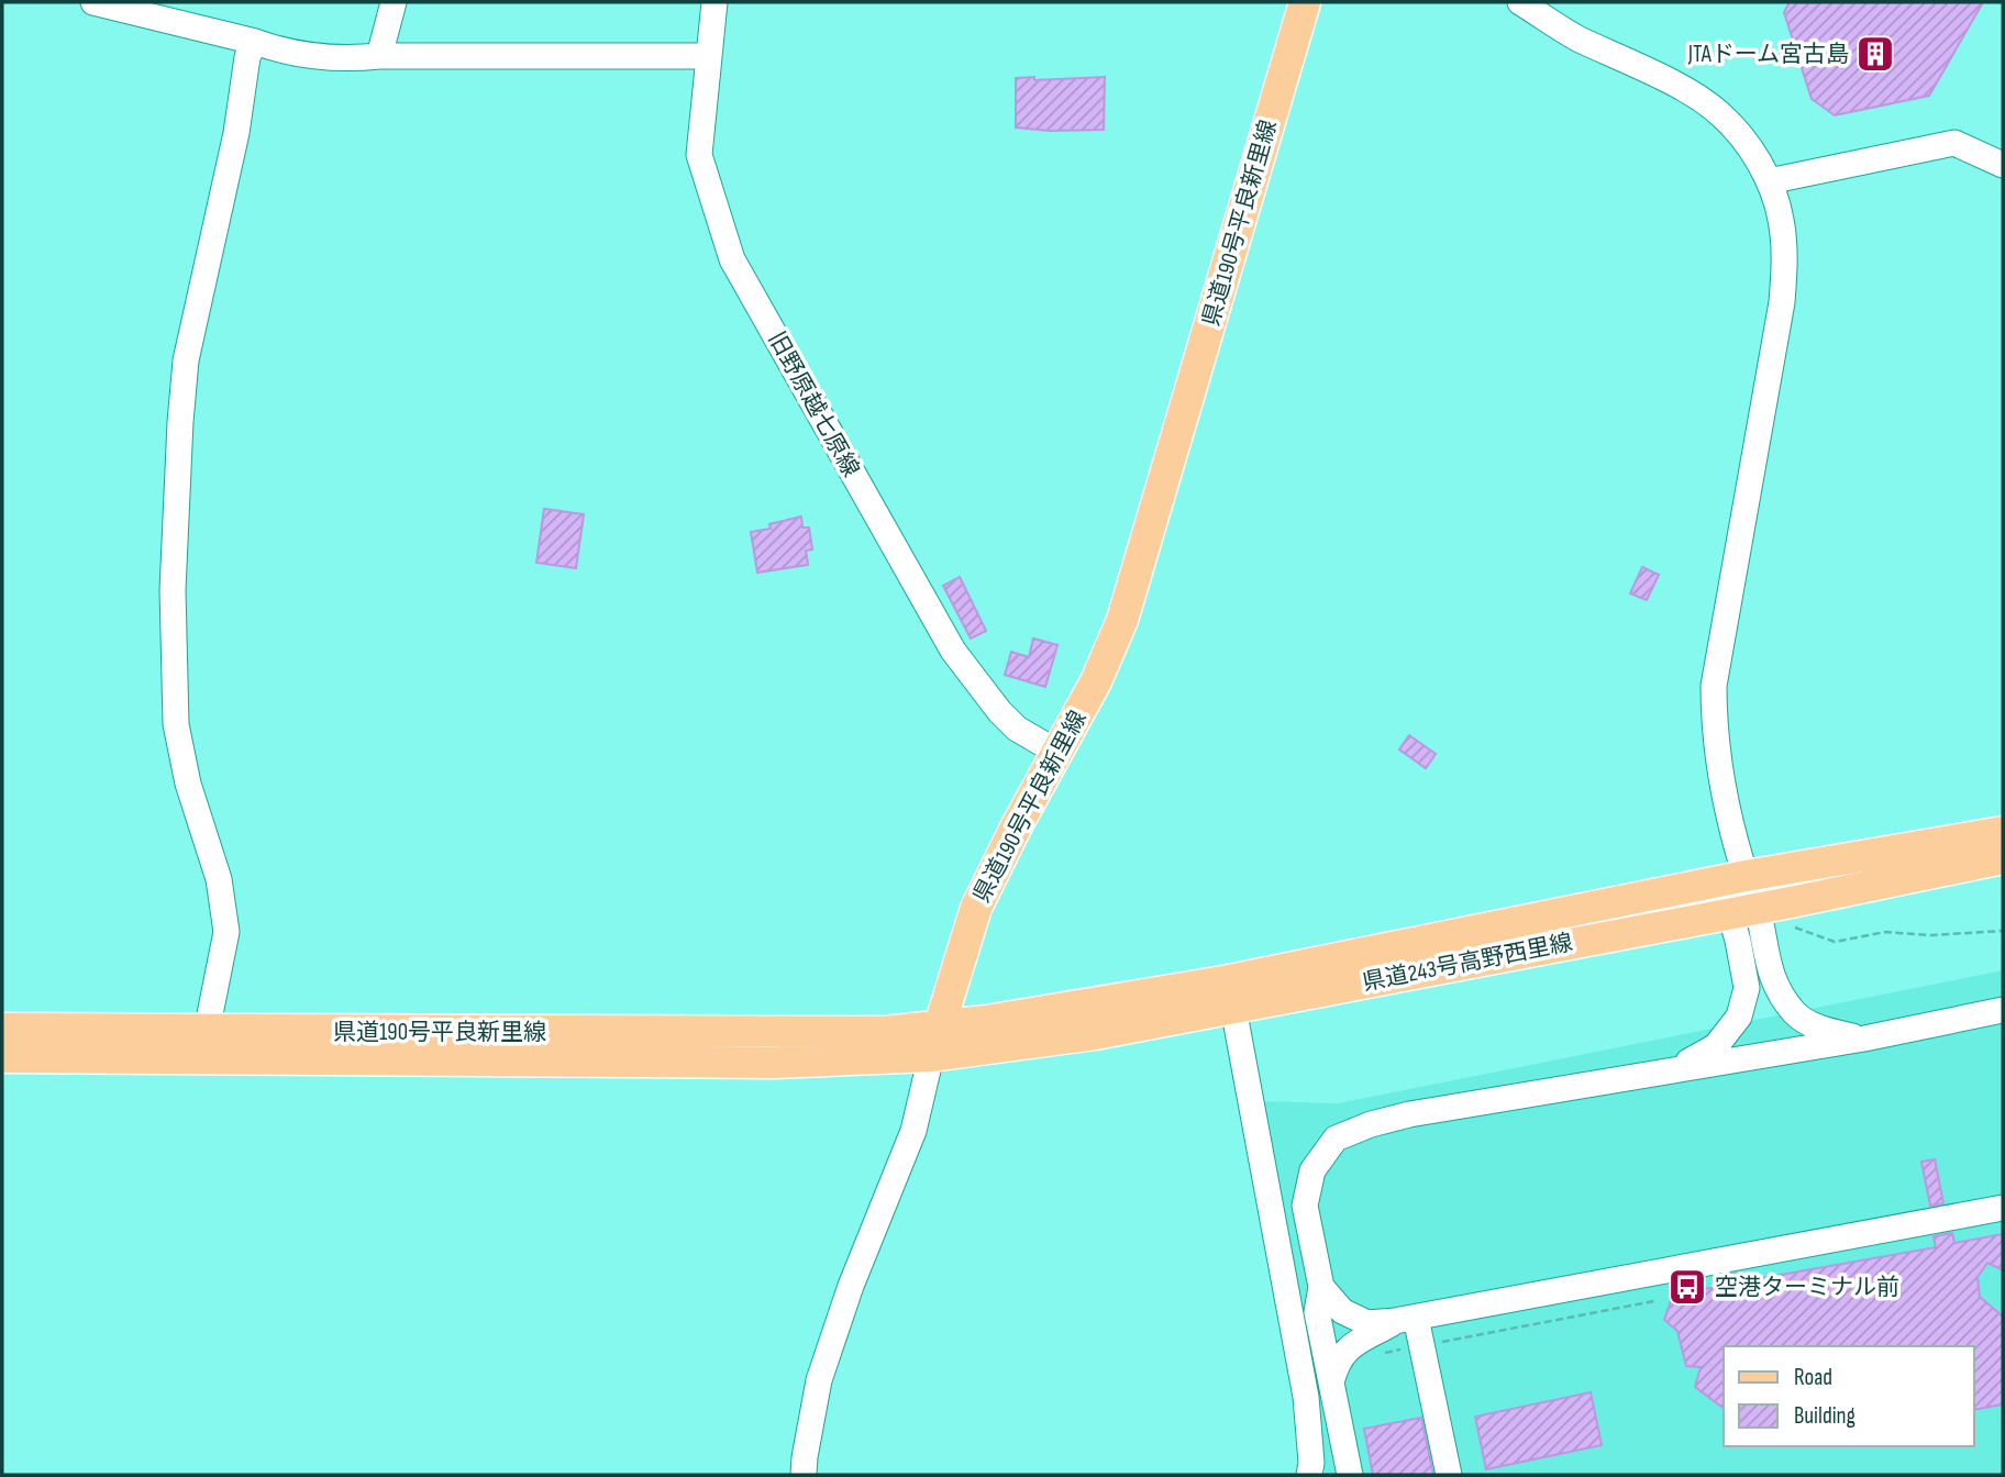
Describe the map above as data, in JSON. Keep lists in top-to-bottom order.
{
  "streets": {
    "main road": ["県道190号平良新里線", "県道243号高野西里線"],
    "street": ["旧野原越七原線"]
  },
  "crossings": [
    ["県道190号平良新里線", "旧野原越七原線"],
    ["県道190号平良新里線", "県道243号高野西里線"]
  ],
  "places": {
    "building": ["JTAドーム宮古島"],
    "bus stop": ["空港ターミナル前"]
  },
  "legend": ["Road", "Building"]
}
